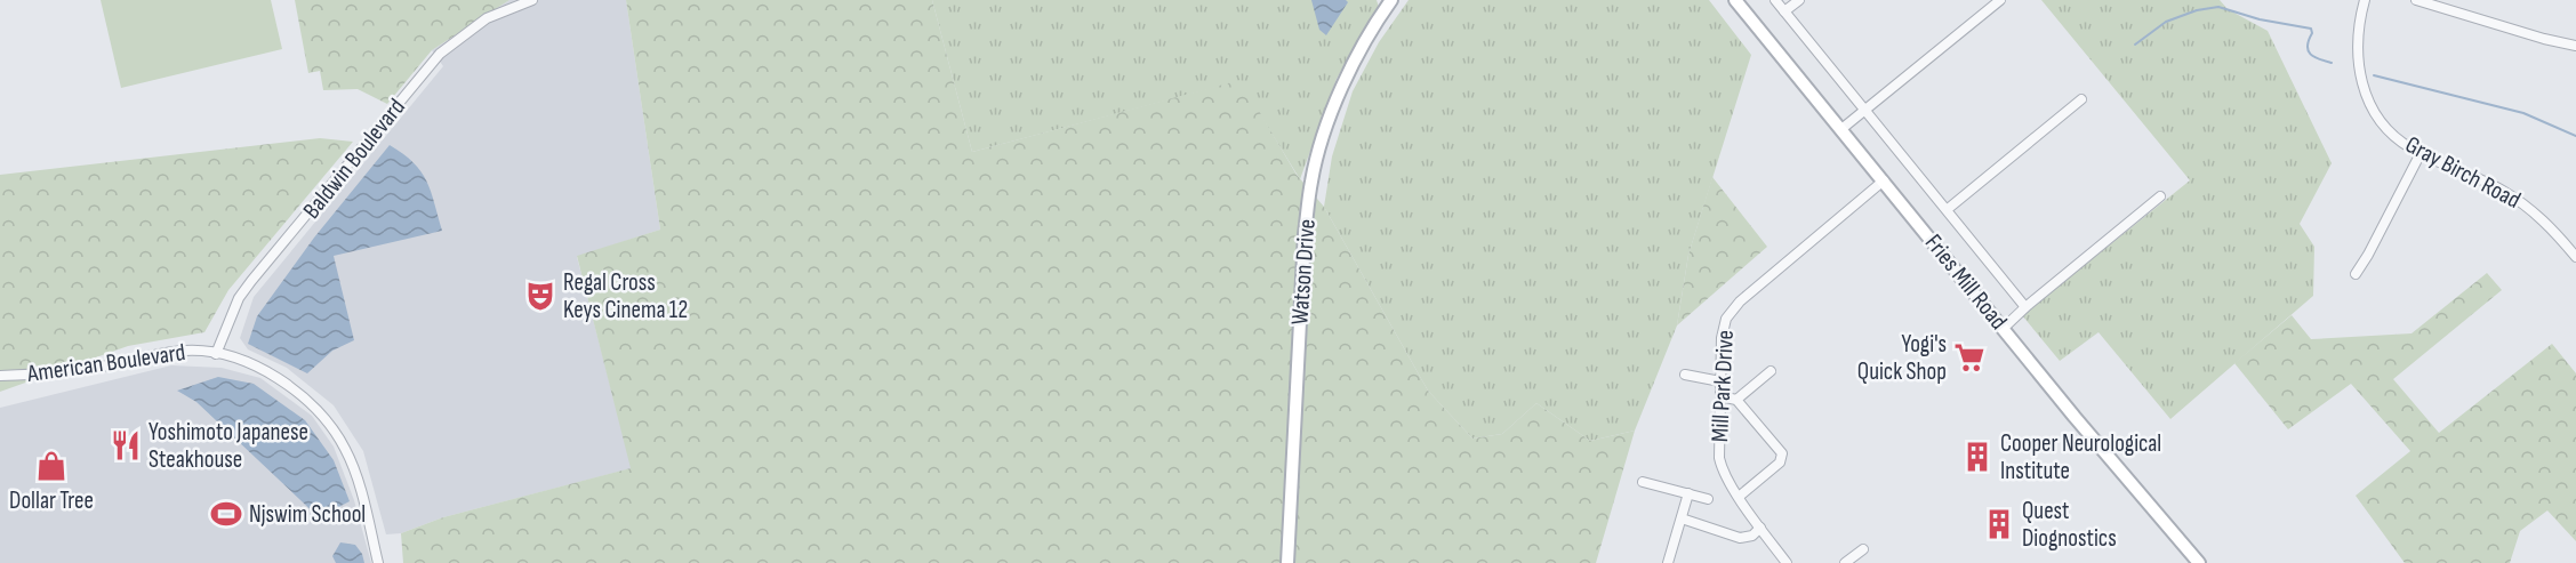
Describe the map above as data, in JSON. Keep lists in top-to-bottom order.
{
  "streets": {
    "main road": ["Watson Drive", "Fries Mill Road"],
    "street": [
      "Baldwin Boulevard",
      "Gray Birch Road",
      "American Boulevard",
      "Mill Park Drive"
    ]
  },
  "crossings": [
    ["Baldwin Boulevard", "American Boulevard"],
    ["Fries Mill Road", "Mill Park Drive"]
  ],
  "places": {
    "theatre": ["Regal Cross Keys Cinema 12"],
    "supermarket": ["Yogi's Quick Shop"],
    "restaurant": ["Yoshimoto Japanese Steakhouse"],
    "building": ["Cooper Neurological Institute", "Quest Diognostics"],
    "shop": ["Dollar Tree"],
    "sports": ["Njswim School"]
  }
}
